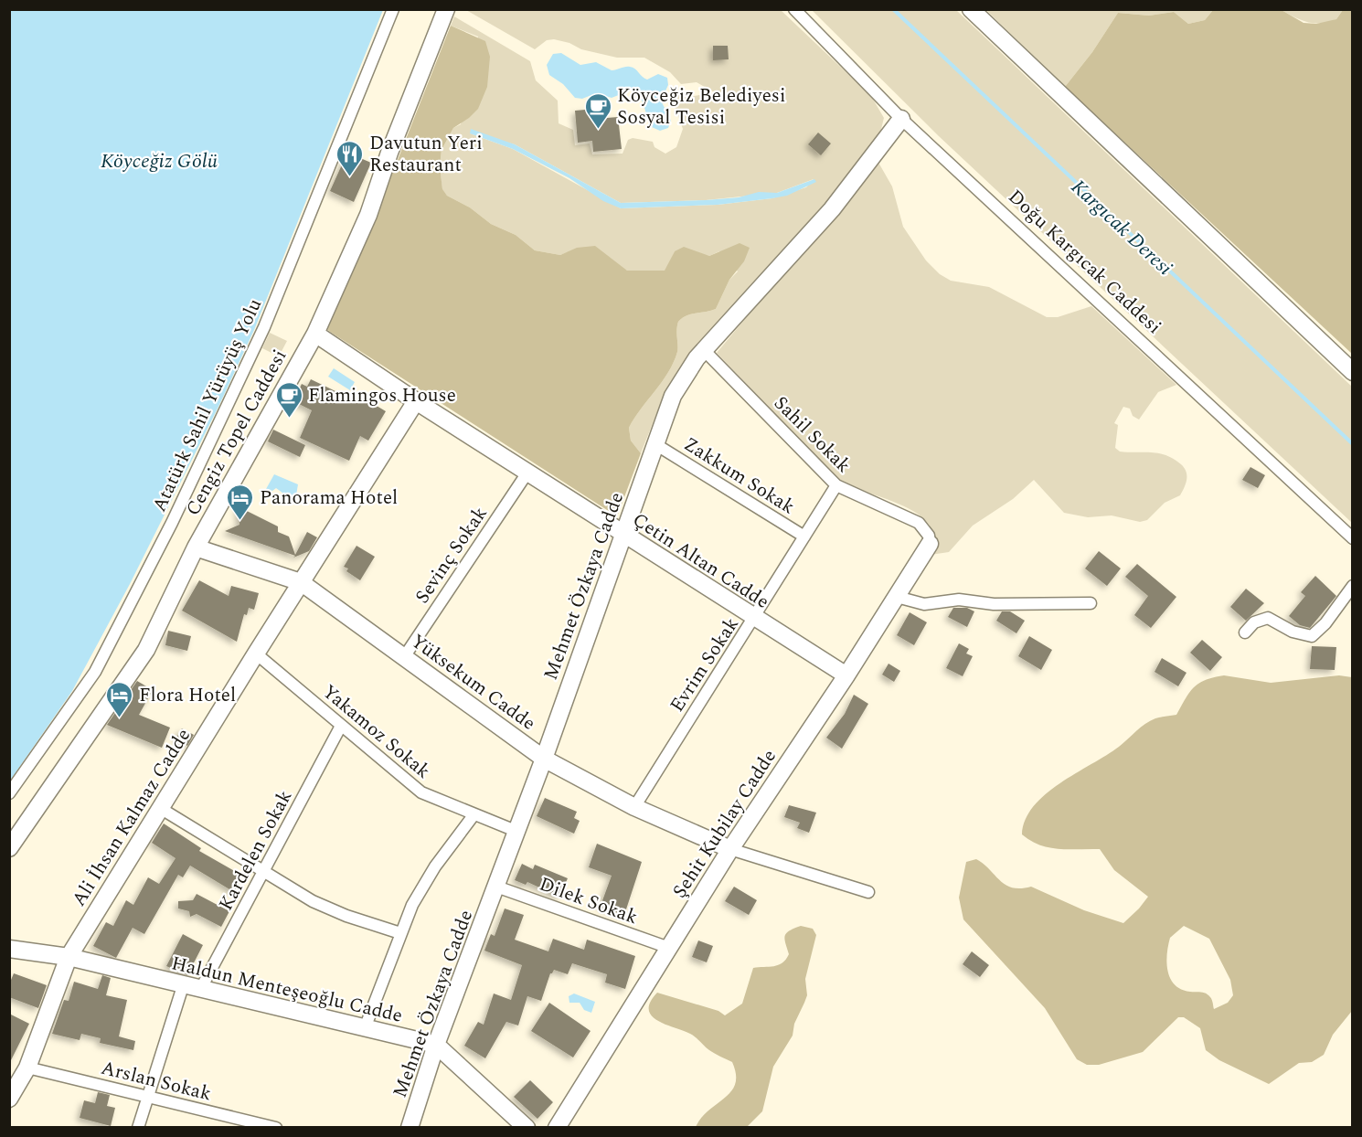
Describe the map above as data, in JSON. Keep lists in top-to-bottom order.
{
  "streets": {
    "street": [
      "Doğu Kargıcak Caddesi",
      "Atatürk Sahil Yürüyüş Yolu",
      "Cengiz Topel Caddesi",
      "Sahil Sokak",
      "Zakkum Sokak",
      "Sevinç Sokak",
      "Çetin Altan Cadde",
      "Mehmet Özkaya Cadde",
      "Evrim Sokak",
      "Yüksekum Cadde",
      "Yakamoz Sokak",
      "Ali İhsan Kalmaz Cadde",
      "Şehit Kubilay Cadde",
      "Kardelen Sokak",
      "Dilek Sokak",
      "Haldun Menteşeoğlu Cadde",
      "Arslan Sokak"
    ]
  },
  "crossings": [
    ["Doğu Kargıcak Caddesi", "Mehmet Özkaya Cadde"],
    ["Cengiz Topel Caddesi", "Çetin Altan Cadde"],
    ["Cengiz Topel Caddesi", "Yüksekum Cadde"],
    ["Sahil Sokak", "Mehmet Özkaya Cadde"],
    ["Sahil Sokak", "Evrim Sokak"],
    ["Sahil Sokak", "Şehit Kubilay Cadde"],
    ["Zakkum Sokak", "Mehmet Özkaya Cadde"],
    ["Zakkum Sokak", "Evrim Sokak"],
    ["Sevinç Sokak", "Çetin Altan Cadde"],
    ["Sevinç Sokak", "Yüksekum Cadde"],
    ["Çetin Altan Cadde", "Mehmet Özkaya Cadde"],
    ["Çetin Altan Cadde", "Evrim Sokak"],
    ["Çetin Altan Cadde", "Ali İhsan Kalmaz Cadde"],
    ["Çetin Altan Cadde", "Şehit Kubilay Cadde"],
    ["Mehmet Özkaya Cadde", "Yüksekum Cadde"],
    ["Mehmet Özkaya Cadde", "Yakamoz Sokak"],
    ["Mehmet Özkaya Cadde", "Dilek Sokak"],
    ["Mehmet Özkaya Cadde", "Haldun Menteşeoğlu Cadde"],
    ["Evrim Sokak", "Yüksekum Cadde"],
    ["Yüksekum Cadde", "Ali İhsan Kalmaz Cadde"],
    ["Yüksekum Cadde", "Şehit Kubilay Cadde"],
    ["Yakamoz Sokak", "Ali İhsan Kalmaz Cadde"],
    ["Yakamoz Sokak", "Kardelen Sokak"],
    ["Ali İhsan Kalmaz Cadde", "Haldun Menteşeoğlu Cadde"],
    ["Ali İhsan Kalmaz Cadde", "Arslan Sokak"],
    ["Şehit Kubilay Cadde", "Dilek Sokak"],
    ["Kardelen Sokak", "Haldun Menteşeoğlu Cadde"]
  ],
  "water": ["Köyceğiz Gölü", "Kargıcak Deresi"],
  "places": {
    "cafe": ["Köyceğiz Belediyesi Sosyal Tesisi", "Flamingos House"],
    "restaurant": ["Davutun Yeri Restaurant"],
    "hotel": ["Panorama Hotel", "Flora Hotel"]
  }
}
